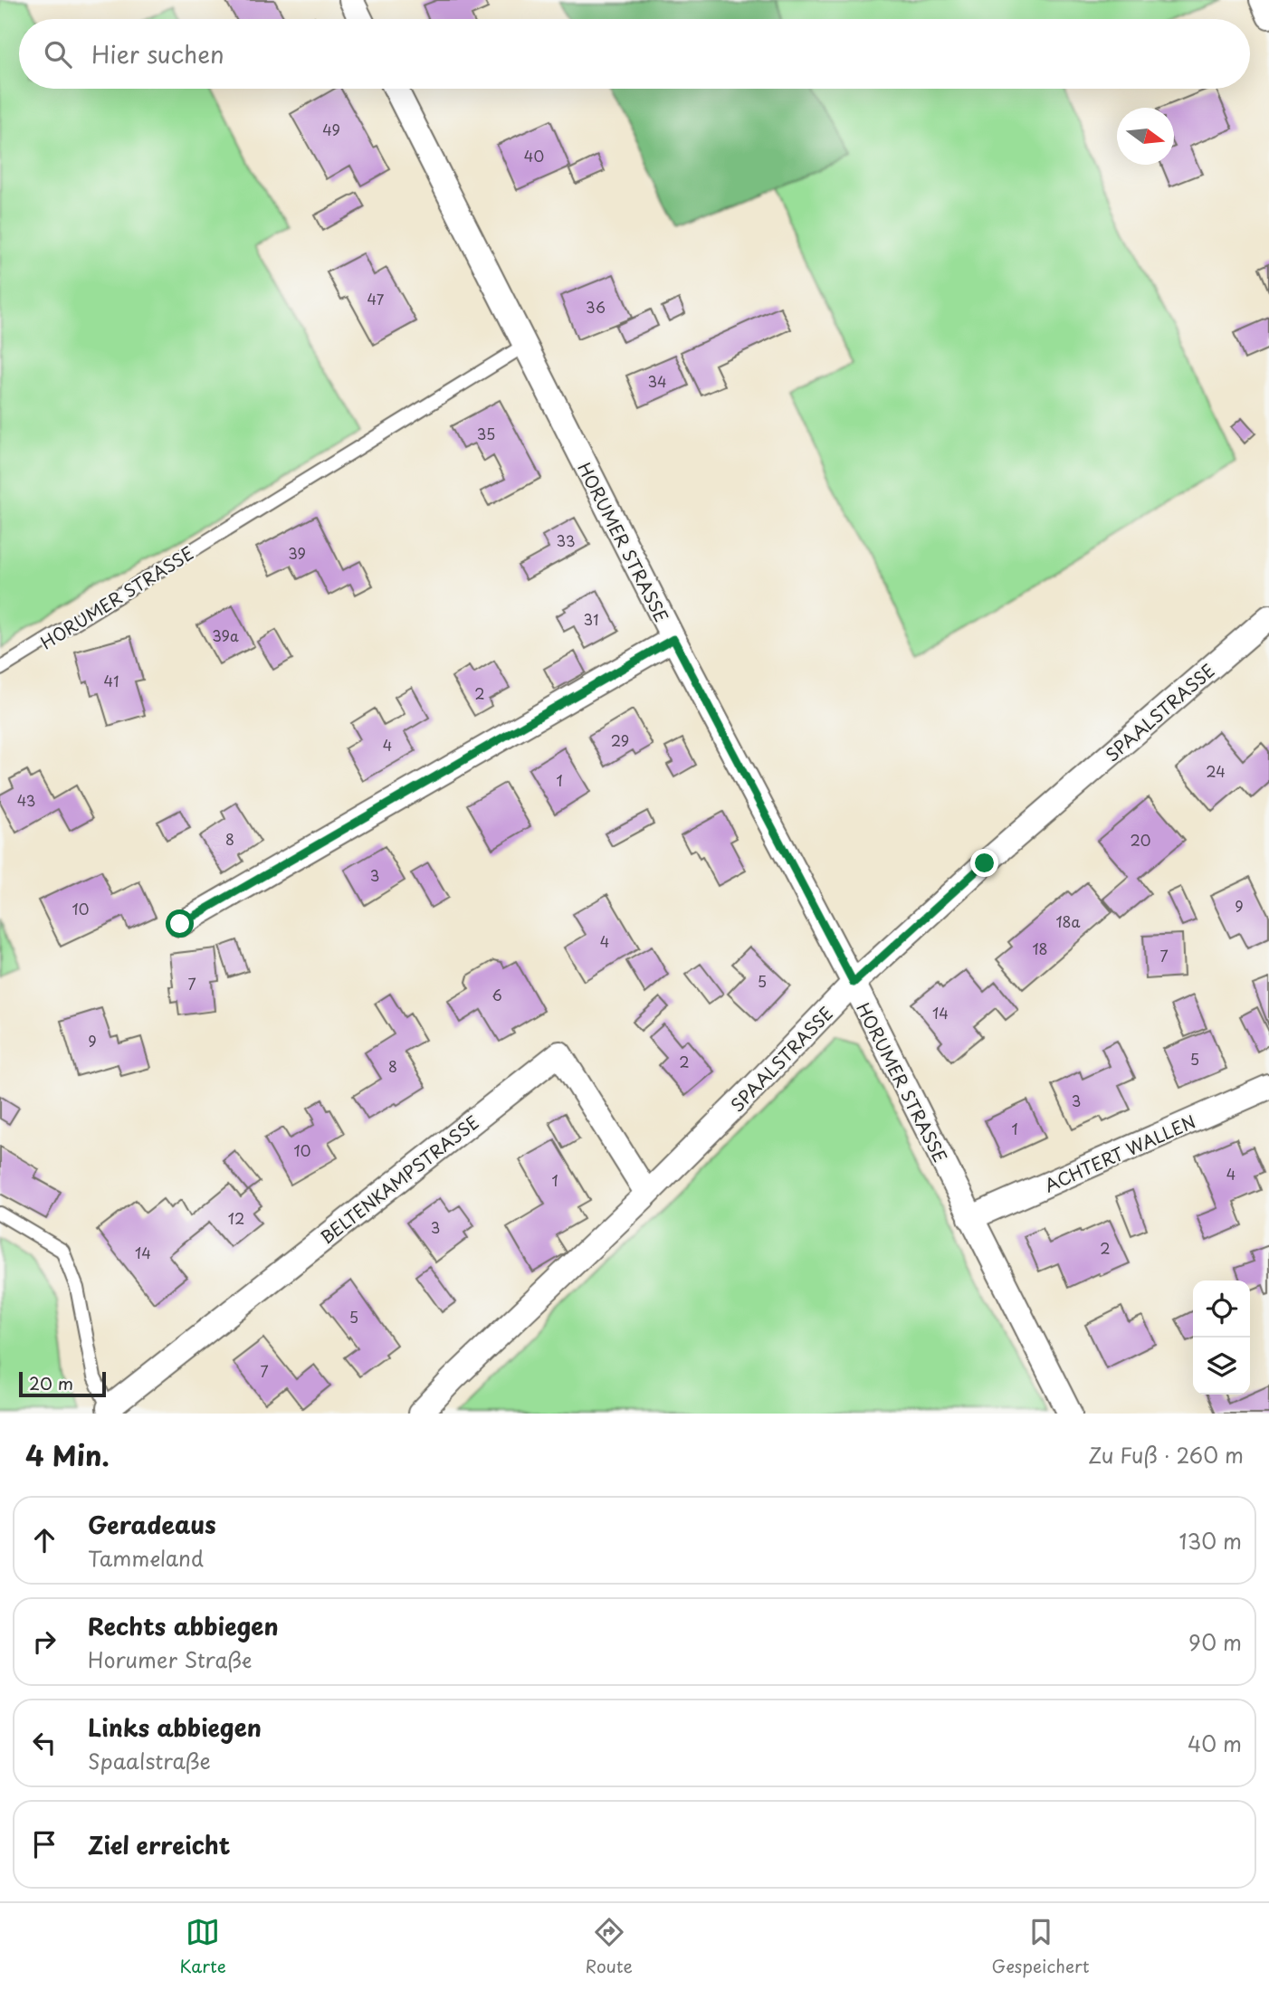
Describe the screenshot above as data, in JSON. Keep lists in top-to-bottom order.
{
  "streets": {
    "street": [
      "HORUMER STRASSE",
      "SPAALSTRASSE",
      "ACHTERT WALLEN",
      "BELTENKAMPSTRASSE"
    ]
  },
  "crossings": [
    ["HORUMER STRASSE", "SPAALSTRASSE"],
    ["HORUMER STRASSE", "ACHTERT WALLEN"],
    ["SPAALSTRASSE", "BELTENKAMPSTRASSE"]
  ],
  "house_numbers": [
    "49",
    "40",
    "47",
    "36",
    "34",
    "35",
    "33",
    "39",
    "31",
    "39a",
    "41",
    "2",
    "29",
    "4",
    "24",
    "1",
    "43",
    "8",
    "20",
    "3",
    "9",
    "10",
    "18a",
    "4",
    "18",
    "7",
    "5",
    "7",
    "6",
    "14",
    "9",
    "5",
    "2",
    "8",
    "3",
    "1",
    "10",
    "4",
    "1",
    "12",
    "3",
    "2",
    "14",
    "5",
    "7"
  ],
  "scale_bar": "20 m",
  "north": "right",
  "page": {
    "search": "Hier suchen",
    "scale": "20 m",
    "heading": ["4 Min.", "Zu Fuß · 260 m"],
    "list": [
      ["Geradeaus", "Tammeland", "130 m"],
      ["Rechts abbiegen", "Horumer Straße", "90 m"],
      ["Links abbiegen", "Spaalstraße", "40 m"],
      "Ziel erreicht"
    ],
    "nav": ["Karte", "Route", "Gespeichert"]
  }
}
